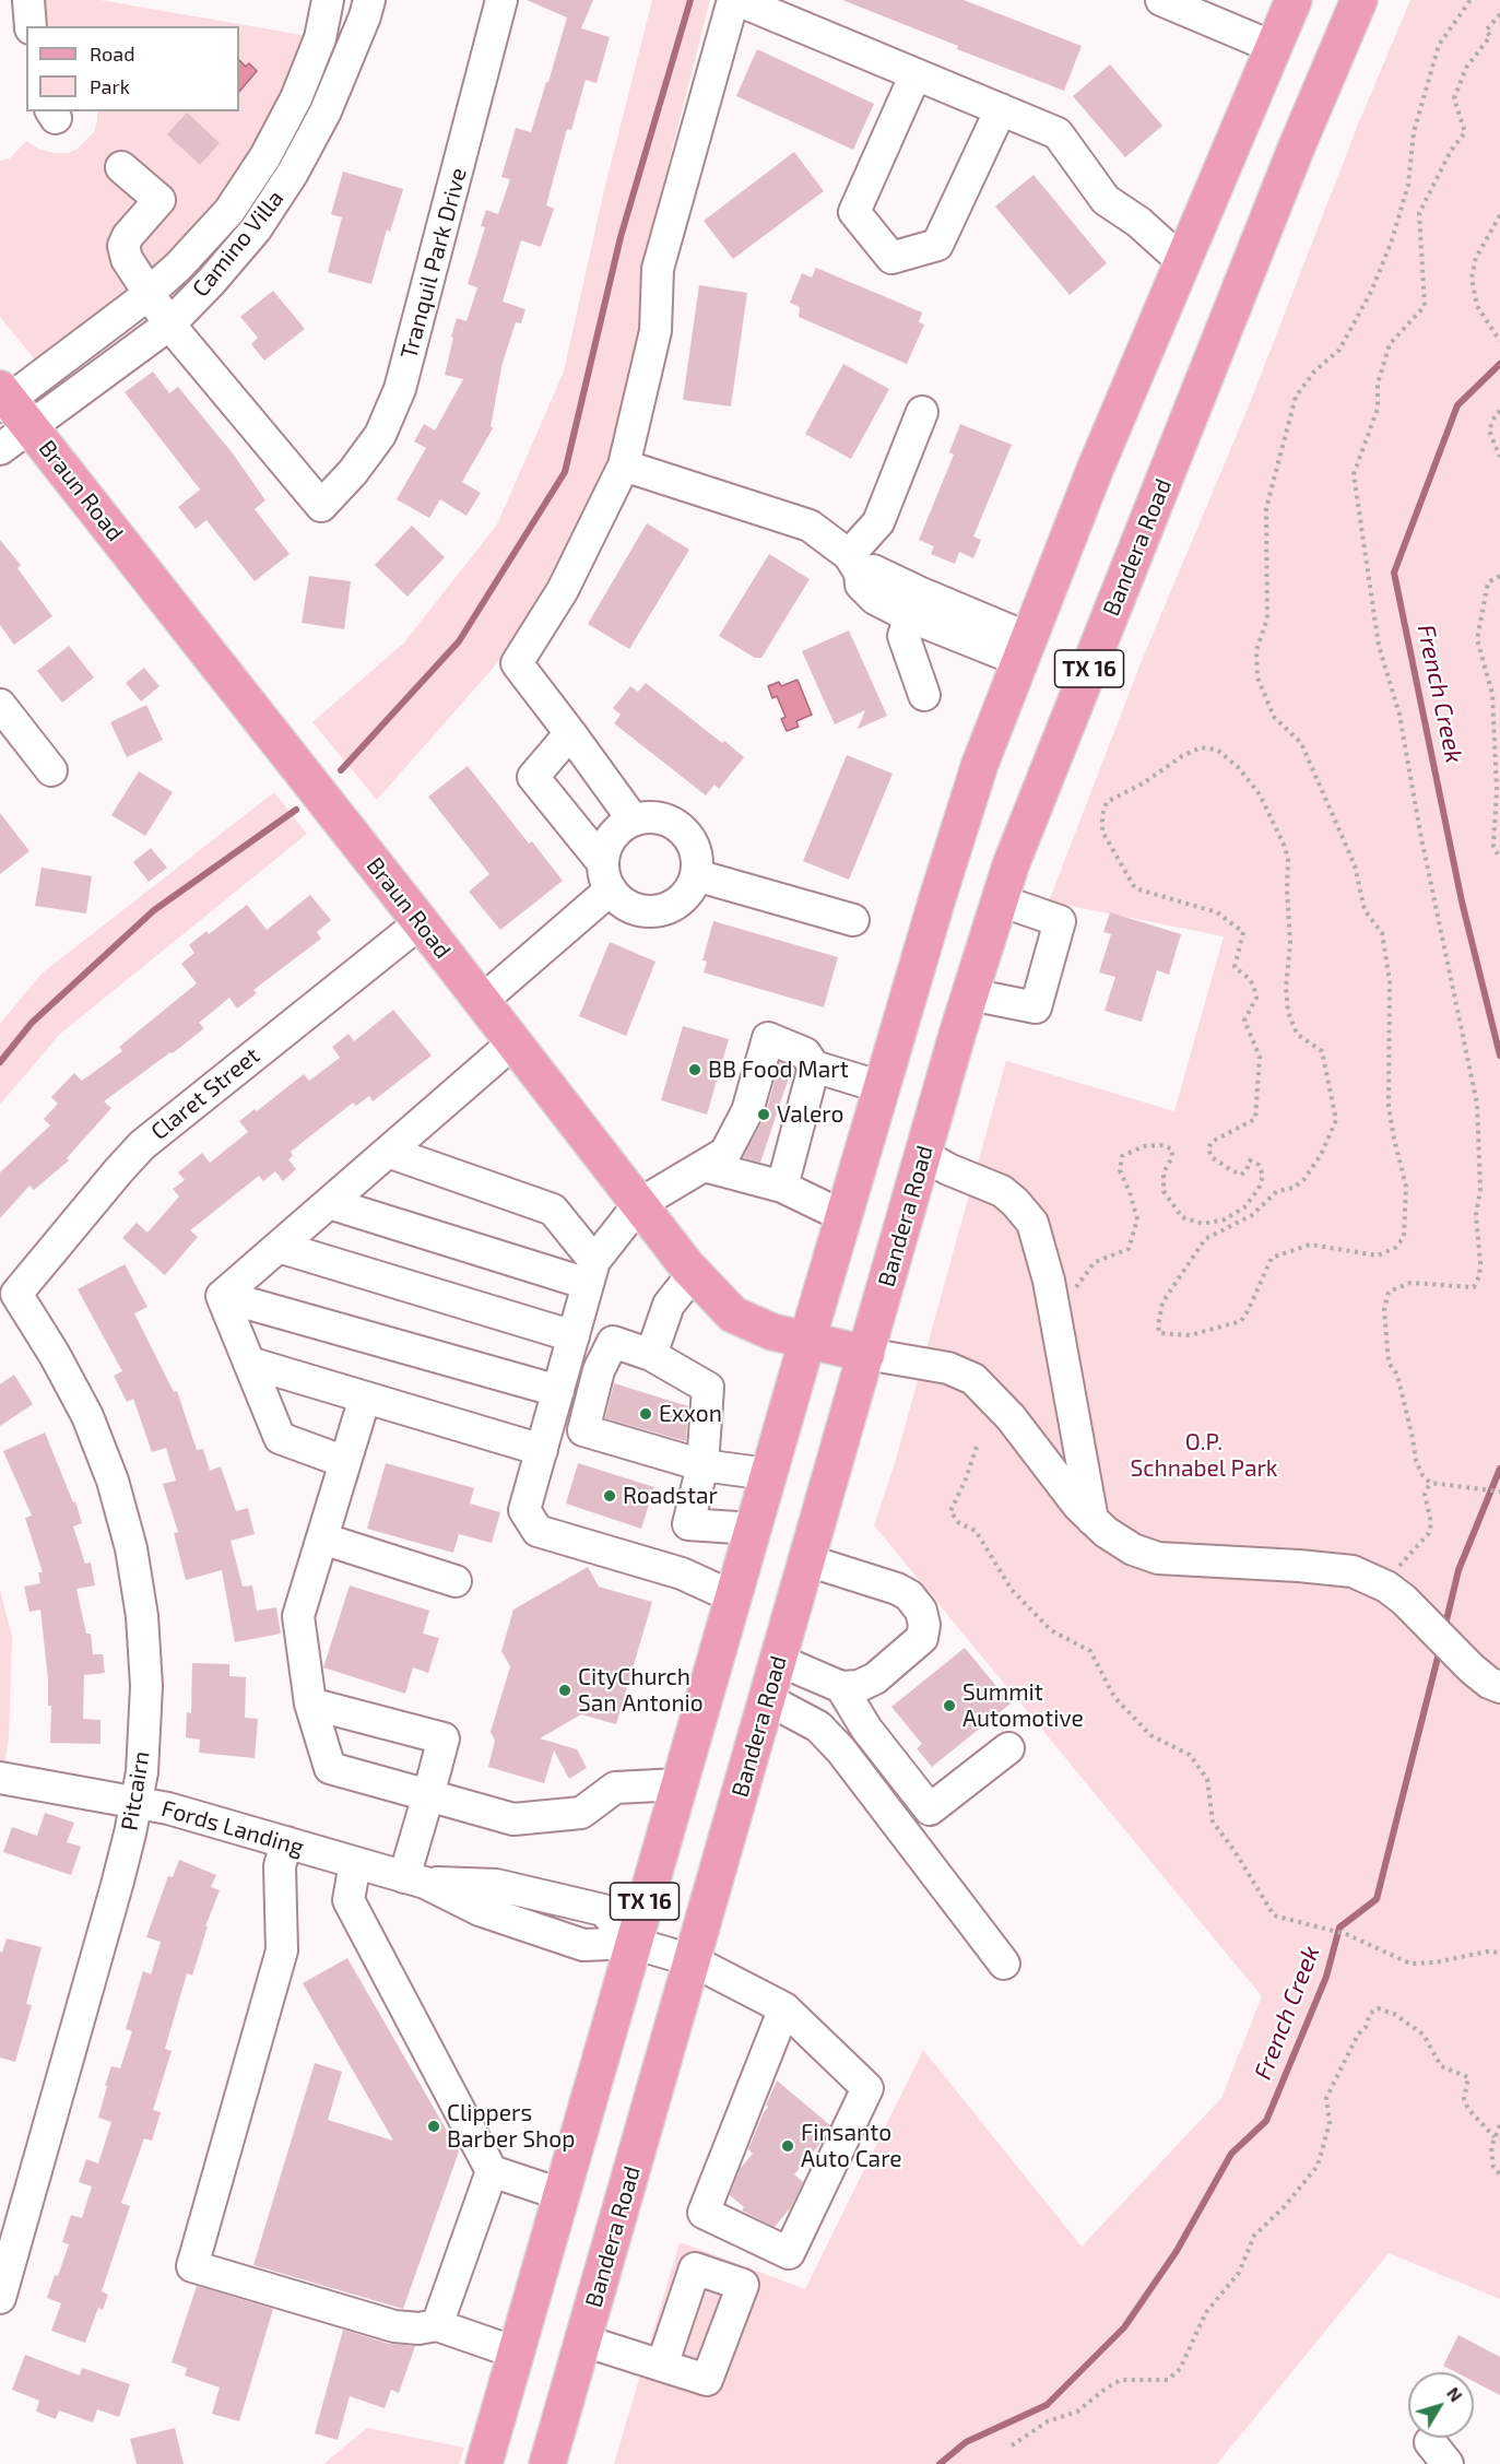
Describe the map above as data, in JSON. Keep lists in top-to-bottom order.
{
  "streets": {
    "main road": ["Braun Road", "Bandera Road", "TX 16"],
    "street": [
      "Camino Villa",
      "Tranquil Park Drive",
      "Claret Street",
      "Pitcairn",
      "Fords Landing"
    ]
  },
  "crossings": [
    ["Camino Villa", "Tranquil Park Drive"],
    ["Camino Villa", "Braun Road"],
    ["Braun Road", "Bandera Road"],
    ["Braun Road", "TX 16"],
    ["Braun Road", "Claret Street"],
    ["TX 16", "Fords Landing"],
    ["Claret Street", "Pitcairn"],
    ["Pitcairn", "Fords Landing"]
  ],
  "water": ["French Creek"],
  "parks": ["O.P. Schnabel Park"],
  "places": [
    "BB Food Mart",
    "Valero",
    "Exxon",
    "Roadstar",
    "CityChurch San Antonio",
    "Summit Automotive",
    "Clippers Barber Shop",
    "Finsanto Auto Care"
  ],
  "legend": ["Road", "Park"],
  "north": "top right"
}
